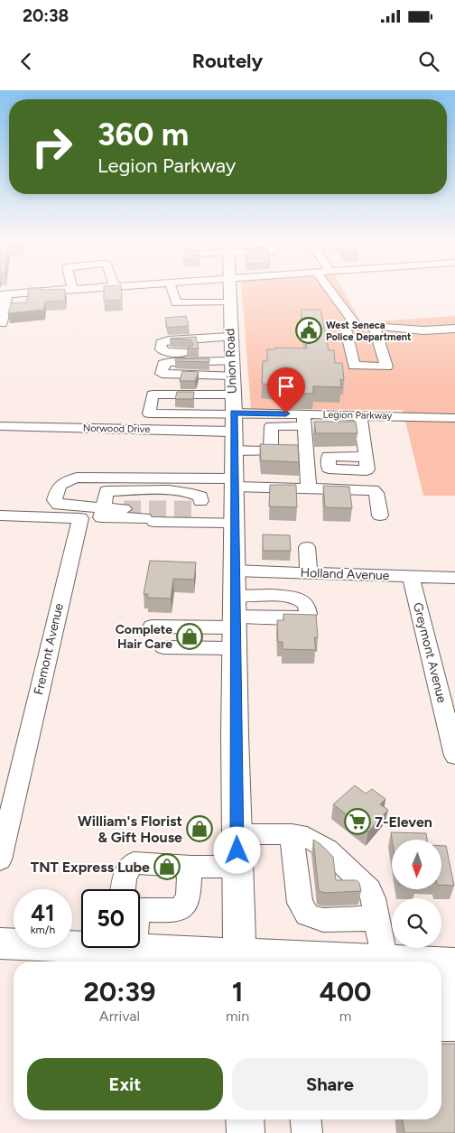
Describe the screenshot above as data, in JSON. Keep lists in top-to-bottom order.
{
  "streets": {
    "main road": ["Union Road"],
    "street": [
      "Legion Parkway",
      "Norwood Drive",
      "Holland Avenue",
      "Fremont Avenue",
      "Greymont Avenue"
    ]
  },
  "crossings": [
    ["Union Road", "Legion Parkway"],
    ["Union Road", "Norwood Drive"],
    ["Union Road", "Holland Avenue"],
    ["Legion Parkway", "Norwood Drive"],
    ["Holland Avenue", "Greymont Avenue"]
  ],
  "places": {
    "public building": ["West Seneca Police Department"],
    "shop": ["Complete Hair Care", "William's Florist & Gift House", "TNT Express Lube"],
    "supermarket": ["7-Eleven"]
  },
  "north": "bottom",
  "page": {
    "status": "20:38",
    "header": "Routely",
    "turn": ["360 m", "Legion Parkway"],
    "speed": "41 km/h",
    "limit": "50",
    "eta": [
      "20:39",
      "Arrival",
      "1",
      "min",
      "400",
      "m"
    ],
    "buttons": ["Exit", "Share"]
  }
}
